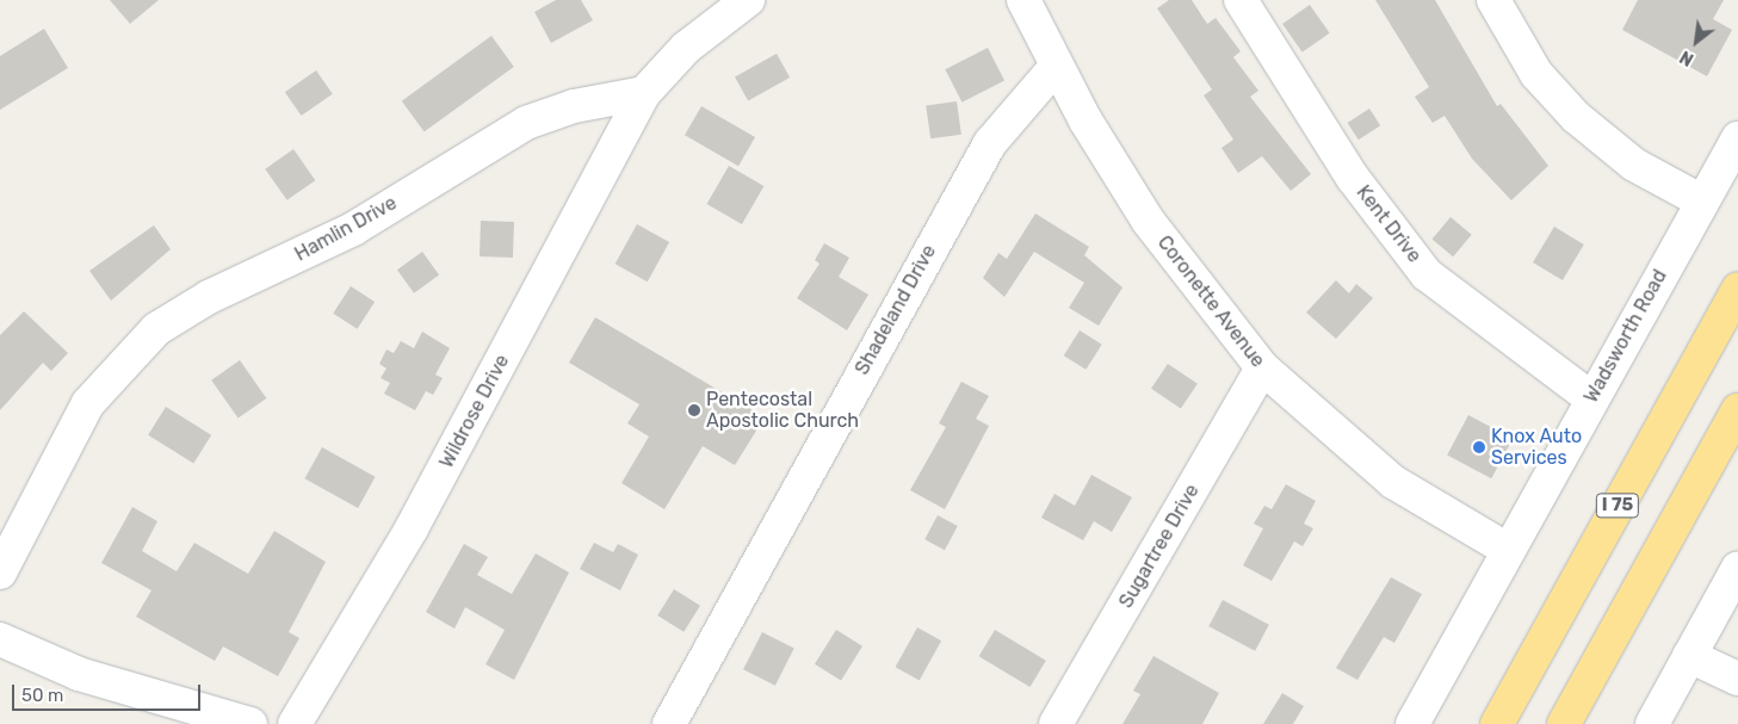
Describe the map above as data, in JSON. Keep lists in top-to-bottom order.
{
  "streets": {
    "highway": ["I 75"],
    "street": [
      "Kent Drive",
      "Hamlin Drive",
      "Coronette Avenue",
      "Shadeland Drive",
      "Wadsworth Road",
      "Wildrose Drive",
      "Sugartree Drive"
    ]
  },
  "crossings": [
    ["Kent Drive", "Wadsworth Road"],
    ["Hamlin Drive", "Wildrose Drive"],
    ["Coronette Avenue", "Shadeland Drive"],
    ["Coronette Avenue", "Wadsworth Road"],
    ["Coronette Avenue", "Sugartree Drive"]
  ],
  "places": ["Pentecostal Apostolic Church", "Knox Auto Services"],
  "scale_bar": "50 m",
  "north": "bottom left"
}
